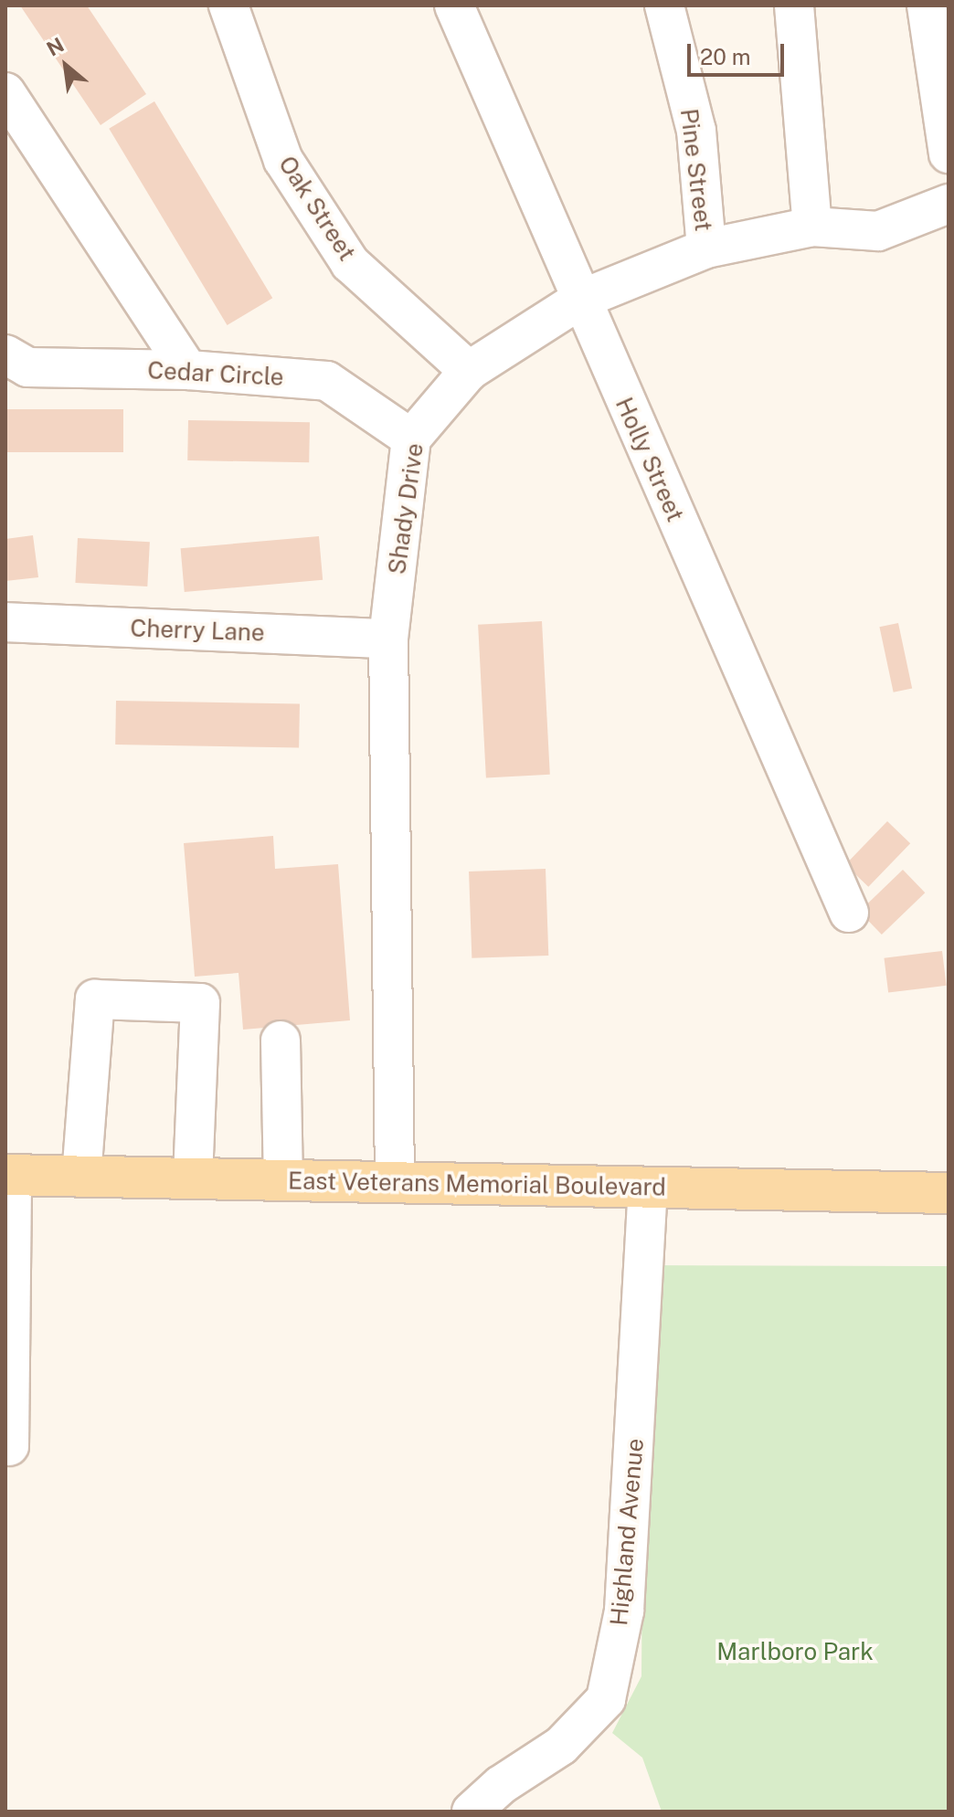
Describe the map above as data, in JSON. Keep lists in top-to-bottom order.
{
  "streets": {
    "main road": ["East Veterans Memorial Boulevard"],
    "street": [
      "Pine Street",
      "Oak Street",
      "Cedar Circle",
      "Holly Street",
      "Shady Drive",
      "Cherry Lane",
      "Highland Avenue"
    ]
  },
  "crossings": [
    ["Pine Street", "Shady Drive"],
    ["Oak Street", "Shady Drive"],
    ["Cedar Circle", "Shady Drive"],
    ["Holly Street", "Shady Drive"],
    ["Shady Drive", "Cherry Lane"],
    ["Shady Drive", "East Veterans Memorial Boulevard"],
    ["East Veterans Memorial Boulevard", "Highland Avenue"]
  ],
  "parks": ["Marlboro Park"],
  "scale_bar": "20 m",
  "north": "top left"
}
